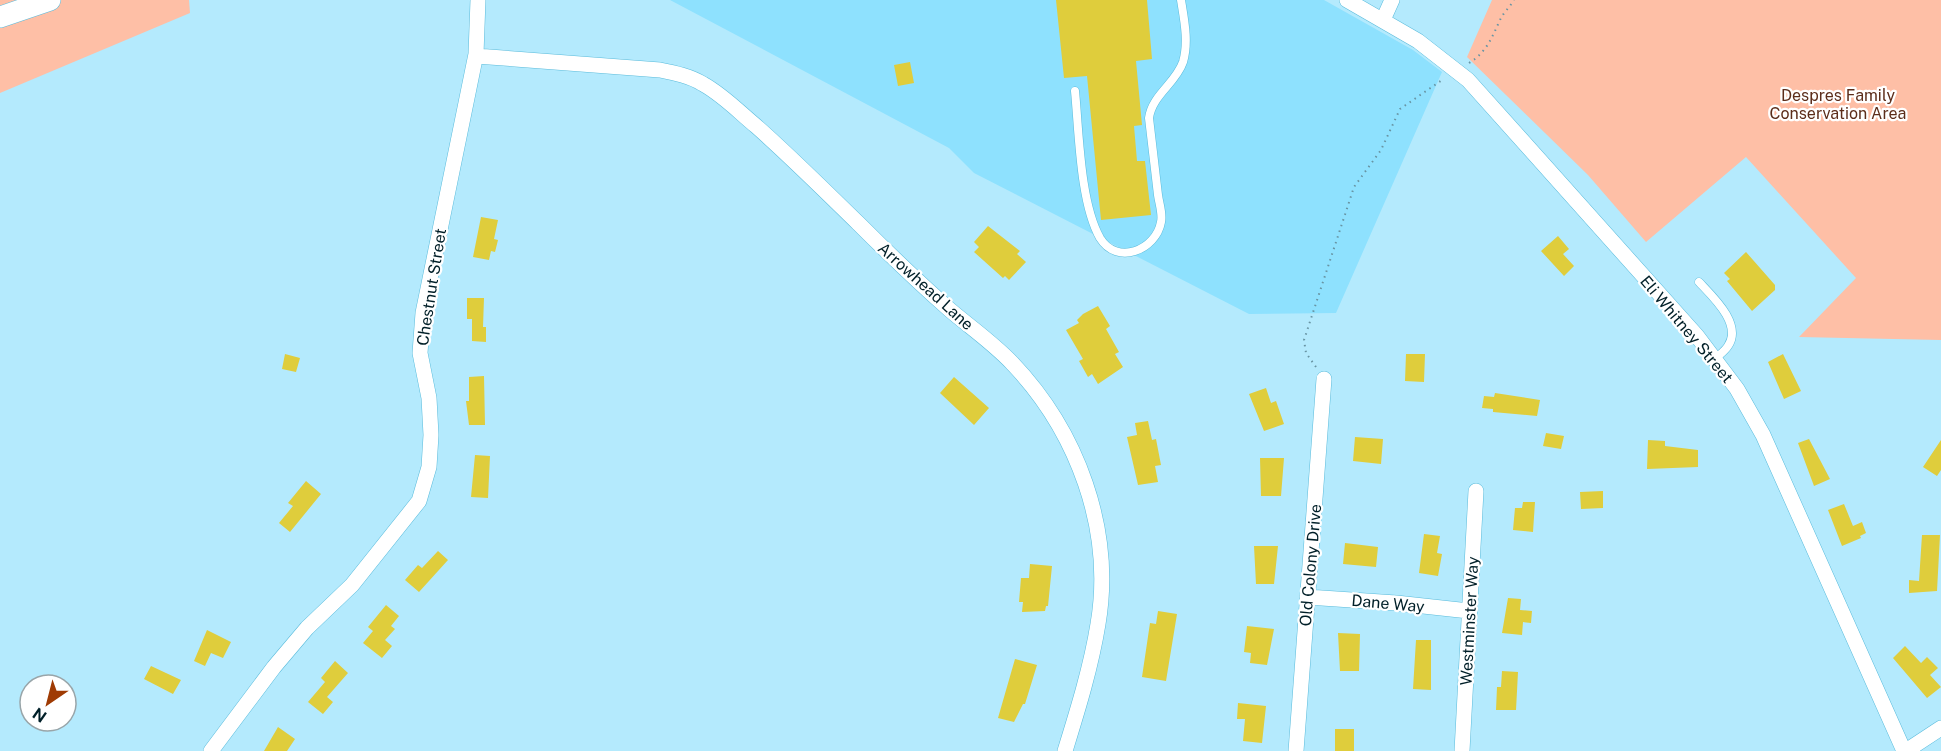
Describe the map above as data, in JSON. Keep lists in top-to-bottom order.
{
  "streets": {
    "street": [
      "Arrowhead Lane",
      "Chestnut Street",
      "Eli Whitney Street",
      "Old Colony Drive",
      "Dane Way",
      "Westminster Way"
    ]
  },
  "crossings": [
    ["Arrowhead Lane", "Chestnut Street"],
    ["Old Colony Drive", "Dane Way"],
    ["Dane Way", "Westminster Way"]
  ],
  "parks": ["Despres Family Conservation Area"],
  "north": "bottom left"
}
